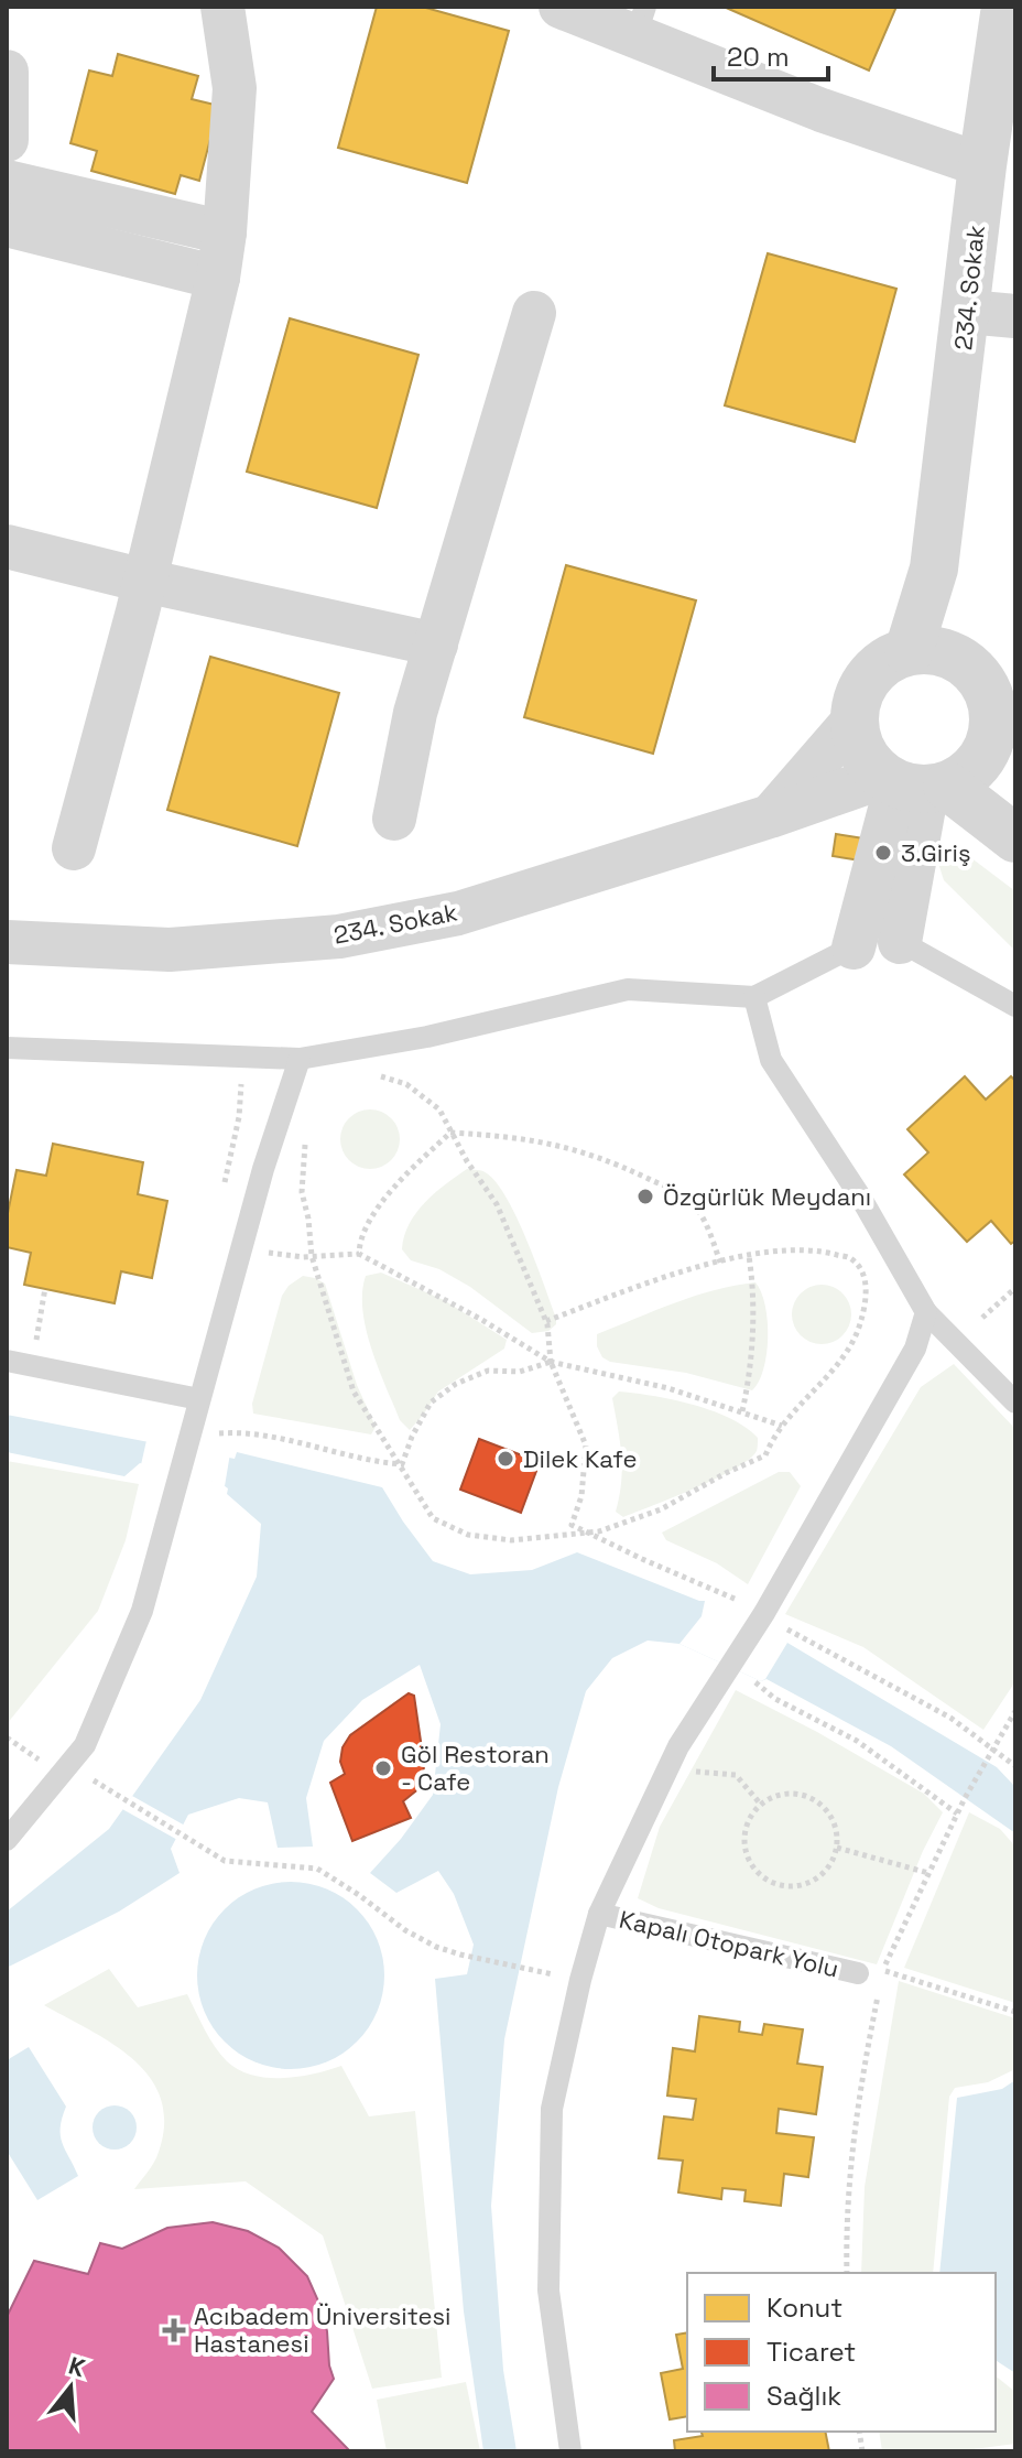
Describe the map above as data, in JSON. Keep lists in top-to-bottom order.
{
  "streets": {
    "street": ["234. Sokak"],
    "lane": ["Kapalı Otopark Yolu"]
  },
  "places": {
    "other": [
      "3.Giriş",
      "Özgürlük Meydanı",
      "Dilek Kafe",
      "Göl Restoran - Cafe"
    ],
    "health": ["Acıbadem Üniversitesi Hastanesi"]
  },
  "legend": ["Konut", "Ticaret", "Sağlık"],
  "scale_bar": "20 m",
  "north": "top"
}
